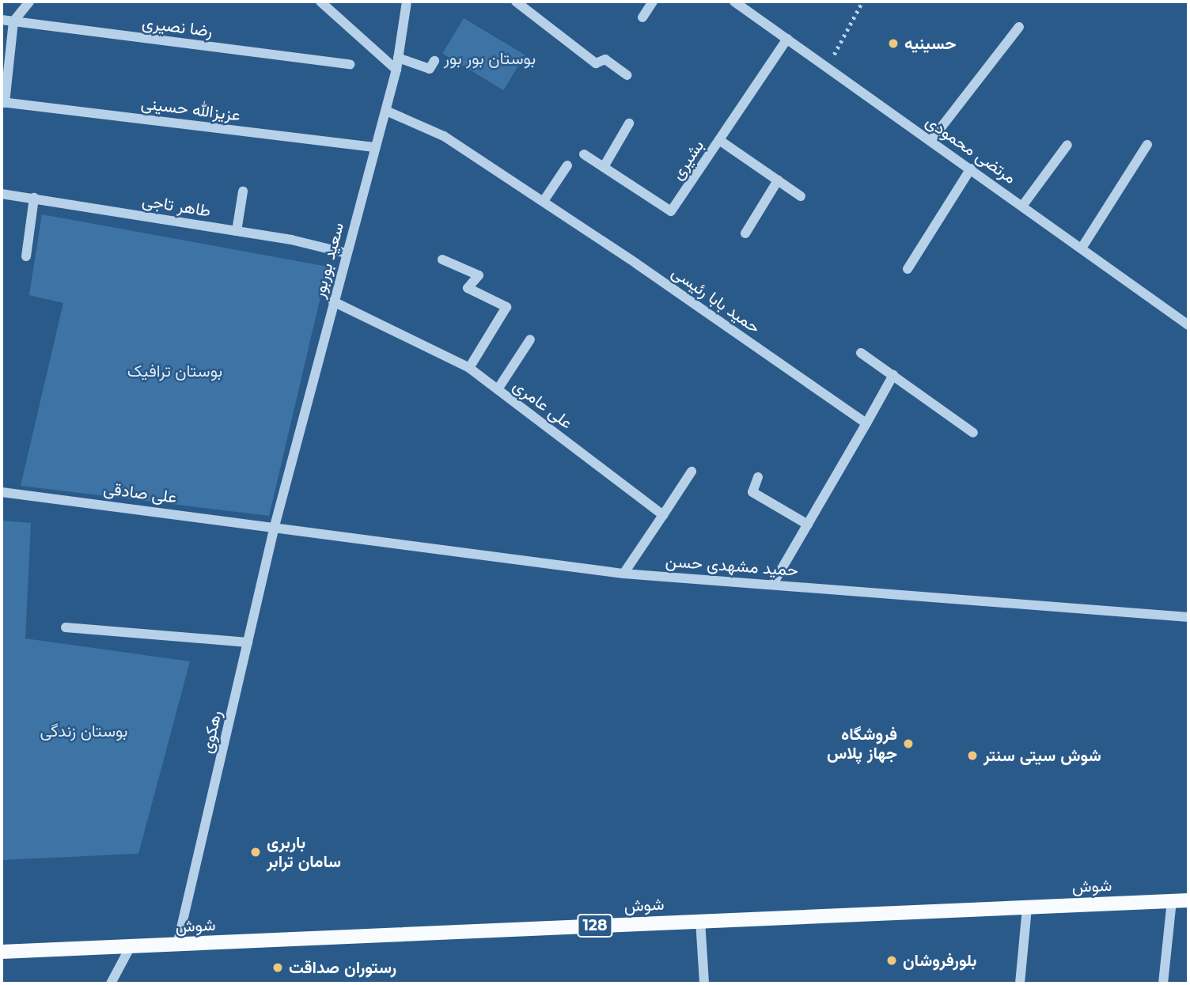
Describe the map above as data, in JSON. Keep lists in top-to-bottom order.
{
  "streets": {
    "main road": ["شوش", "128"],
    "street": [
      "رضا نصیری",
      "عزیزالله حسینی",
      "مرتضی محمودی",
      "بشیری",
      "طاهر تاجی",
      "سعید بوربور",
      "حمید بابا رئیسی",
      "علی عامری",
      "علی صادقی",
      "حمید مشهدی حسن",
      "رهکوی"
    ]
  },
  "crossings": [
    ["عزیزالله حسینی", "سعید بوربور"],
    ["مرتضی محمودی", "بشیری"],
    ["طاهر تاجی", "سعید بوربور"],
    ["سعید بوربور", "حمید بابا رئیسی"],
    ["سعید بوربور", "علی عامری"],
    ["سعید بوربور", "علی صادقی"],
    ["سعید بوربور", "حمید مشهدی حسن"],
    ["سعید بوربور", "رهکوی"],
    ["علی صادقی", "حمید مشهدی حسن"],
    ["علی صادقی", "رهکوی"],
    ["حمید مشهدی حسن", "رهکوی"],
    ["رهکوی", "شوش"]
  ],
  "parks": ["بوستان بور بور", "بوستان ترافیک", "بوستان زندگی"],
  "places": [
    "حسینیه",
    "فروشگاه جهاز پلاس",
    "شوش سیتی سنتر",
    "باربری سامان ترابر",
    "بلورفروشان",
    "رستوران صداقت"
  ]
}
